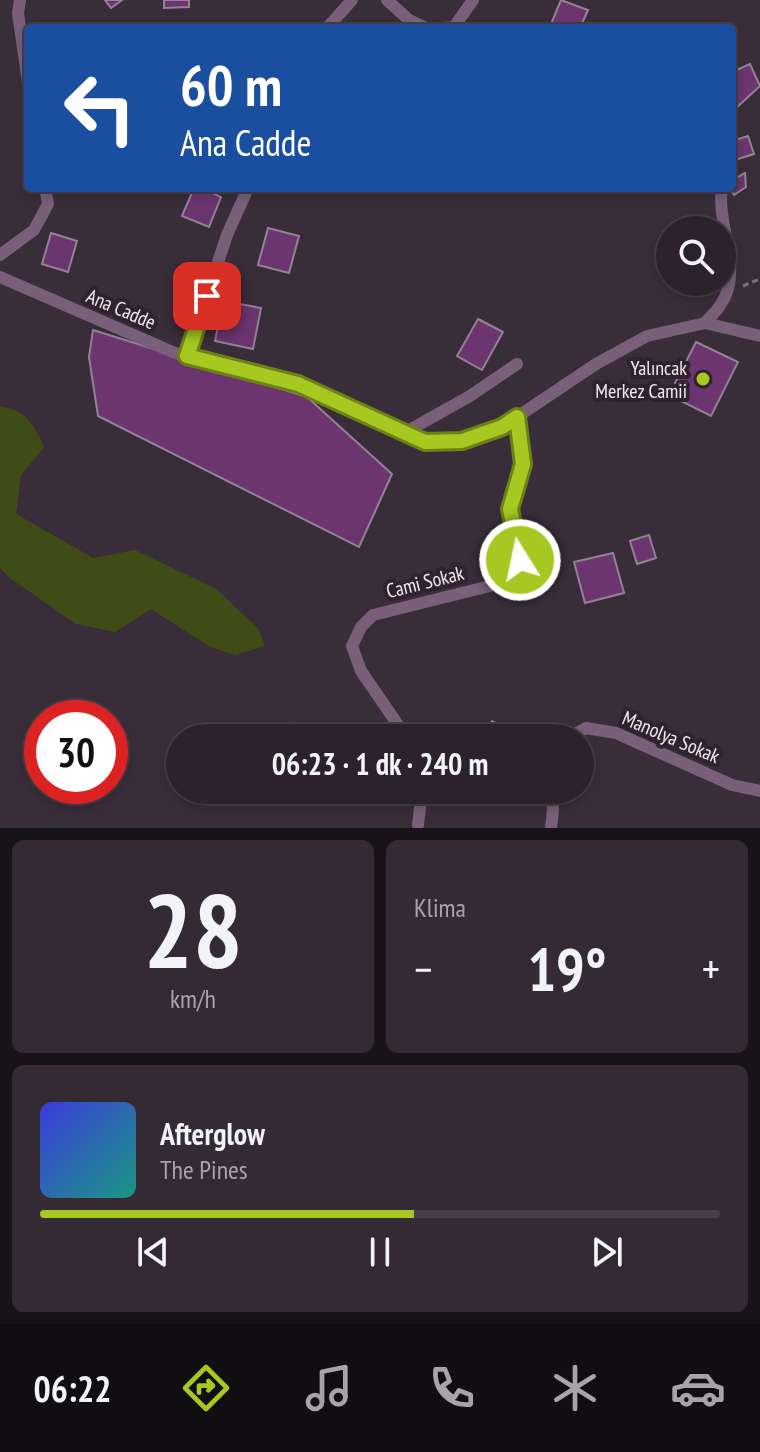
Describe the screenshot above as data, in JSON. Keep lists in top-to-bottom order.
{
  "streets": {
    "street": ["Ana Cadde", "Cami Sokak", "Manolya Sokak"]
  },
  "crossings": [
    ["Ana Cadde", "Cami Sokak"]
  ],
  "places": ["Yalıncak Merkez Camii"],
  "page": {
    "turn": ["60 m", "Ana Cadde"],
    "limit": "30",
    "trip": "06:23 · 1 dk · 240 m",
    "tile": [
      ["28", "km/h"],
      "Klima"
    ],
    "heat": ["−", "19°", "+"],
    "song": ["Afterglow", "The Pines"],
    "tabs": "06:22"
  }
}
